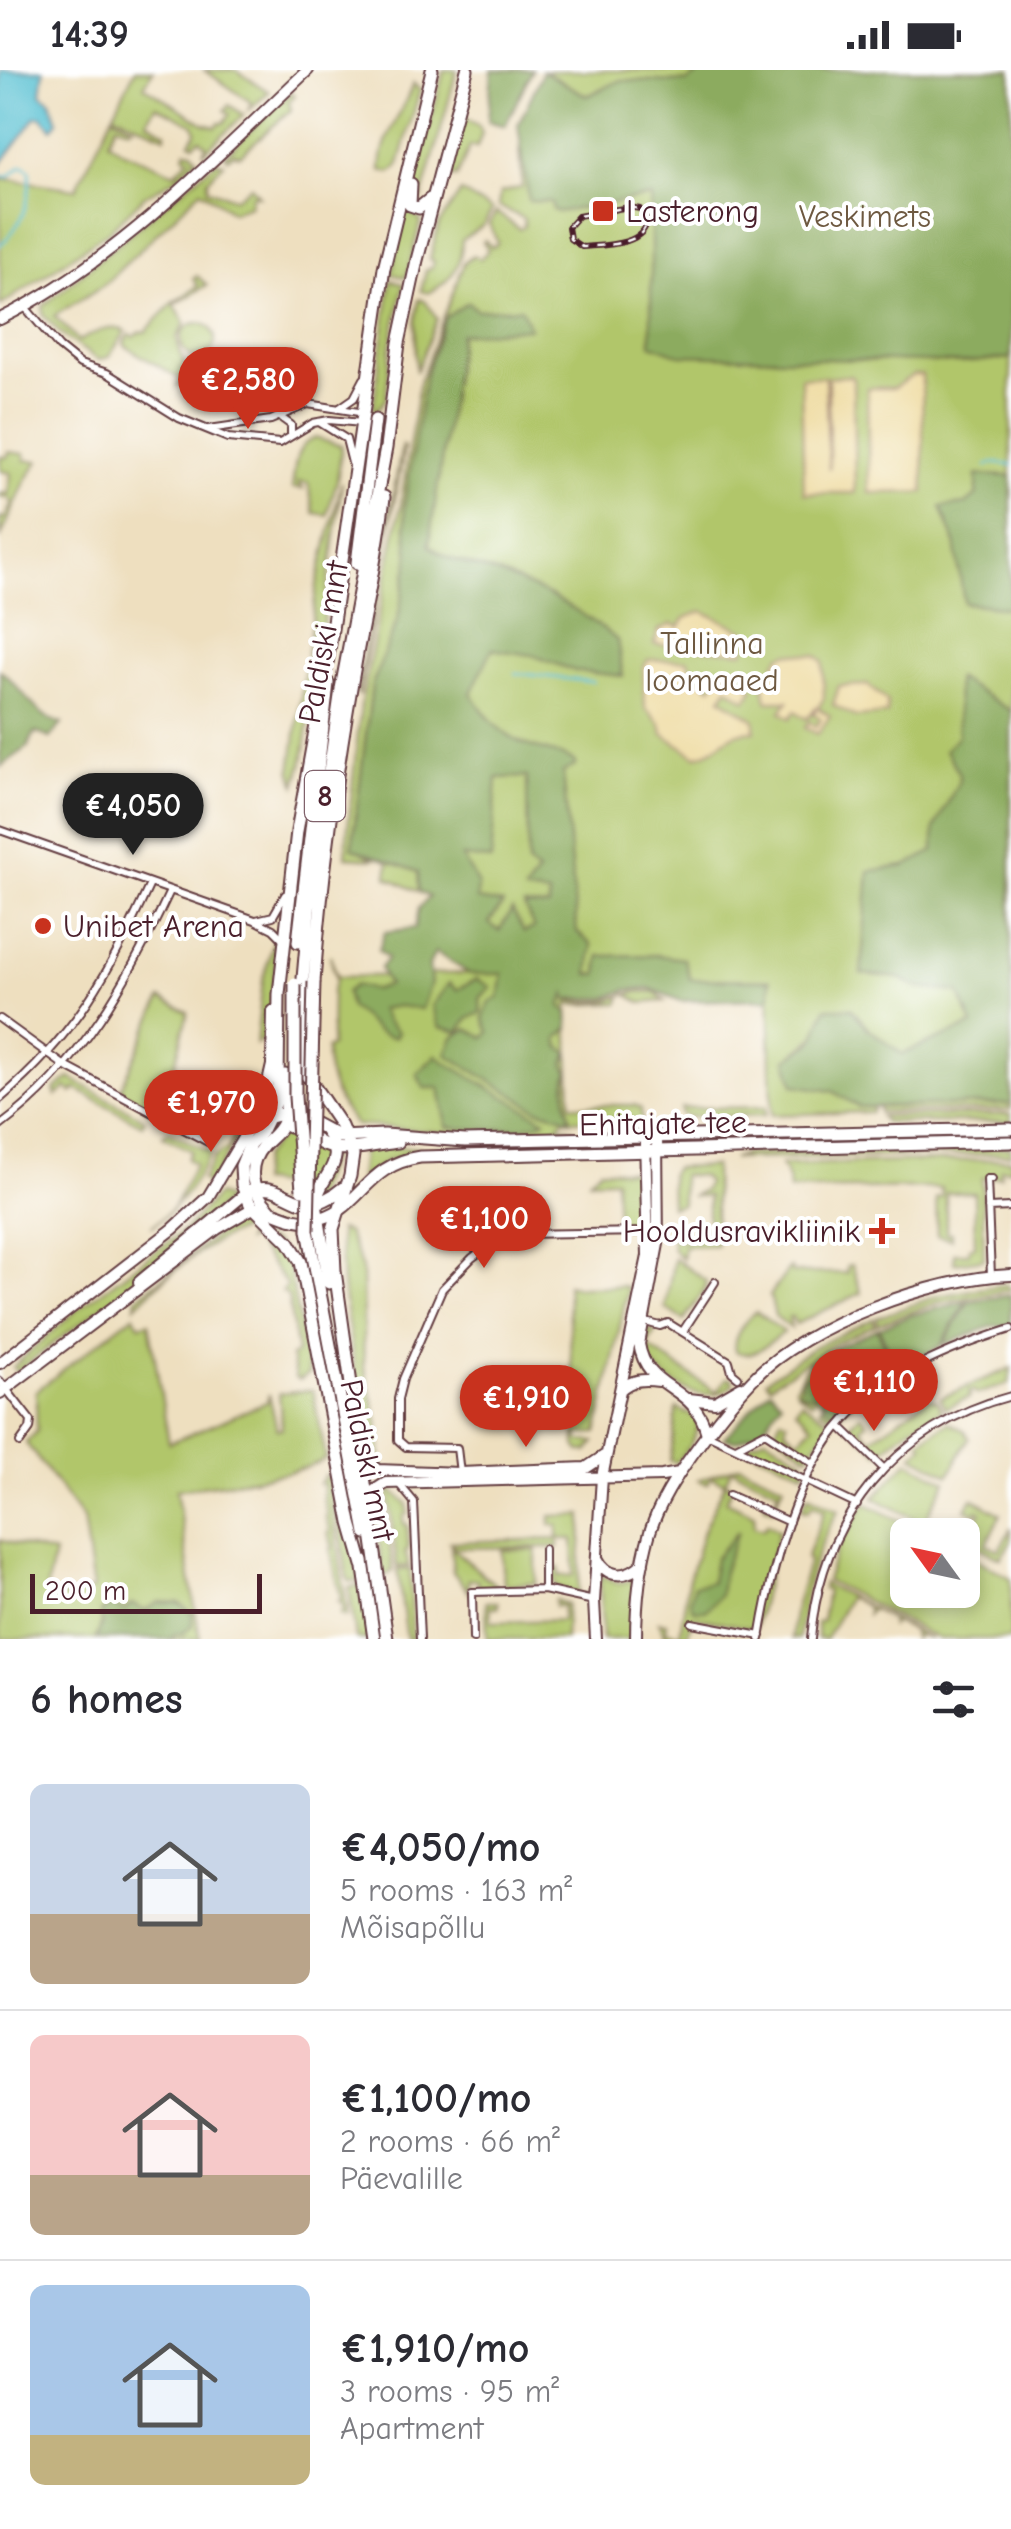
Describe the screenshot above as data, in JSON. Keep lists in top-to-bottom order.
{
  "streets": {
    "main road": ["Paldiski mnt", "8", "Ehitajate tee"]
  },
  "crossings": [
    ["Paldiski mnt", "Ehitajate tee"]
  ],
  "parks": ["Veskimets", "Tallinna loomaaed"],
  "places": {
    "transit": ["Lasterong"],
    "other": ["Unibet Arena"],
    "health": ["Hooldusravikliinik"]
  },
  "scale_bar": "200 m",
  "north": "top left",
  "page": {
    "status": "14:39",
    "price": [
      "€2,580",
      "€4,050",
      "€1,970",
      "€1,100",
      "€1,110",
      "€1,910"
    ],
    "scale": "200 m",
    "heading": "6 homes",
    "list": [
      {
        "name": "€4,050/mo",
        "note": "5 rooms · 163 m² · Mõisapõllu"
      },
      {
        "name": "€1,100/mo",
        "note": "2 rooms · 66 m² · Päevalille"
      },
      {
        "name": "€1,910/mo",
        "note": "3 rooms · 95 m² · Apartment"
      }
    ]
  }
}
